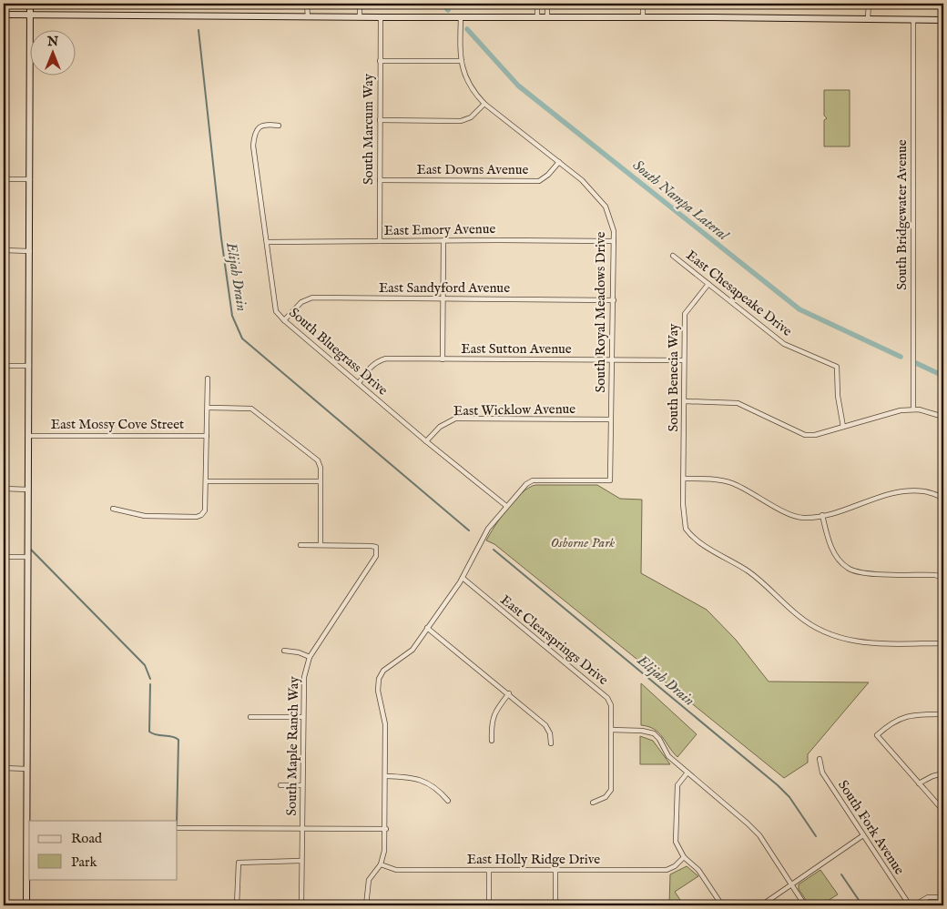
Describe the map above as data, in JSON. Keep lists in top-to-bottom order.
{
  "streets": {
    "street": [
      "South Marcum Way",
      "East Downs Avenue",
      "South Bridgewater Avenue",
      "East Emory Avenue",
      "East Sandyford Avenue",
      "East Chesapeake Drive",
      "South Royal Meadows Drive",
      "East Sutton Avenue",
      "South Bluegrass Drive",
      "South Benecia Way",
      "East Wicklow Avenue",
      "East Mossy Cove Street",
      "East Clearsprings Drive",
      "South Maple Ranch Way",
      "South Fork Avenue",
      "East Holly Ridge Drive"
    ]
  },
  "crossings": [
    ["South Marcum Way", "East Downs Avenue"],
    ["South Marcum Way", "East Emory Avenue"],
    ["East Downs Avenue", "South Royal Meadows Drive"],
    ["East Emory Avenue", "South Royal Meadows Drive"],
    ["East Emory Avenue", "South Bluegrass Drive"],
    ["East Sandyford Avenue", "South Royal Meadows Drive"],
    ["East Sandyford Avenue", "South Bluegrass Drive"],
    ["East Chesapeake Drive", "South Benecia Way"],
    ["South Royal Meadows Drive", "East Sutton Avenue"],
    ["South Royal Meadows Drive", "South Bluegrass Drive"],
    ["South Royal Meadows Drive", "East Wicklow Avenue"],
    ["East Sutton Avenue", "South Bluegrass Drive"],
    ["East Sutton Avenue", "South Benecia Way"],
    ["South Bluegrass Drive", "East Wicklow Avenue"]
  ],
  "water": ["South Nampa Lateral", "Elijah Drain"],
  "parks": ["Osborne Park"],
  "legend": ["Road", "Park"],
  "north": "top"
}
